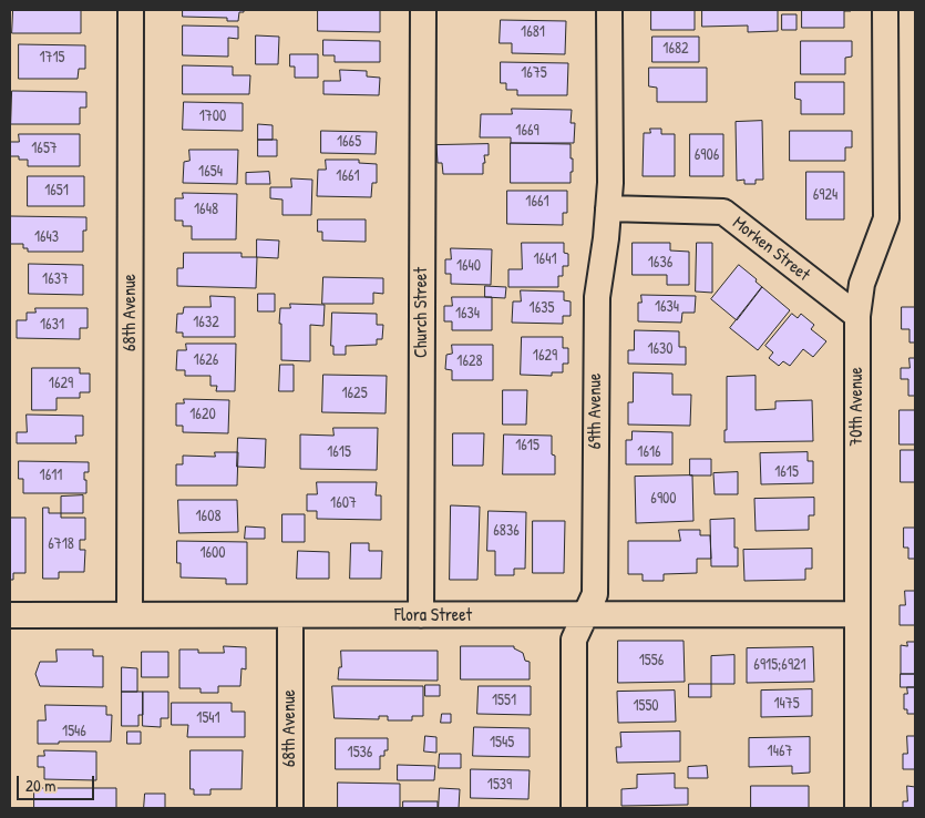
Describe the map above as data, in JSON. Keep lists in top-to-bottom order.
{
  "streets": {
    "street": [
      "Morken Street",
      "68th Avenue",
      "Church Street",
      "70th Avenue",
      "69th Avenue",
      "Flora Street"
    ]
  },
  "crossings": [
    ["Morken Street", "70th Avenue"],
    ["Morken Street", "69th Avenue"],
    ["68th Avenue", "Flora Street"],
    ["Church Street", "Flora Street"],
    ["70th Avenue", "Flora Street"],
    ["69th Avenue", "Flora Street"]
  ],
  "house_numbers": [
    "1681",
    "1682",
    "1715",
    "1675",
    "1700",
    "1669",
    "1665",
    "1657",
    "6906",
    "1654",
    "1661",
    "1651",
    "6924",
    "1661",
    "1648",
    "1643",
    "1641",
    "1636",
    "1640",
    "1637",
    "1634",
    "1635",
    "1634",
    "1632",
    "1631",
    "1630",
    "1629",
    "1626",
    "1628",
    "1629",
    "1625",
    "1620",
    "1615",
    "1615",
    "1616",
    "1615",
    "1611",
    "6900",
    "1607",
    "1608",
    "6836",
    "6718",
    "1600",
    "1556",
    "6915;6921",
    "1551",
    "1475",
    "1550",
    "1541",
    "1546",
    "1545",
    "1467",
    "1536",
    "1539"
  ],
  "scale_bar": "20 m"
}
